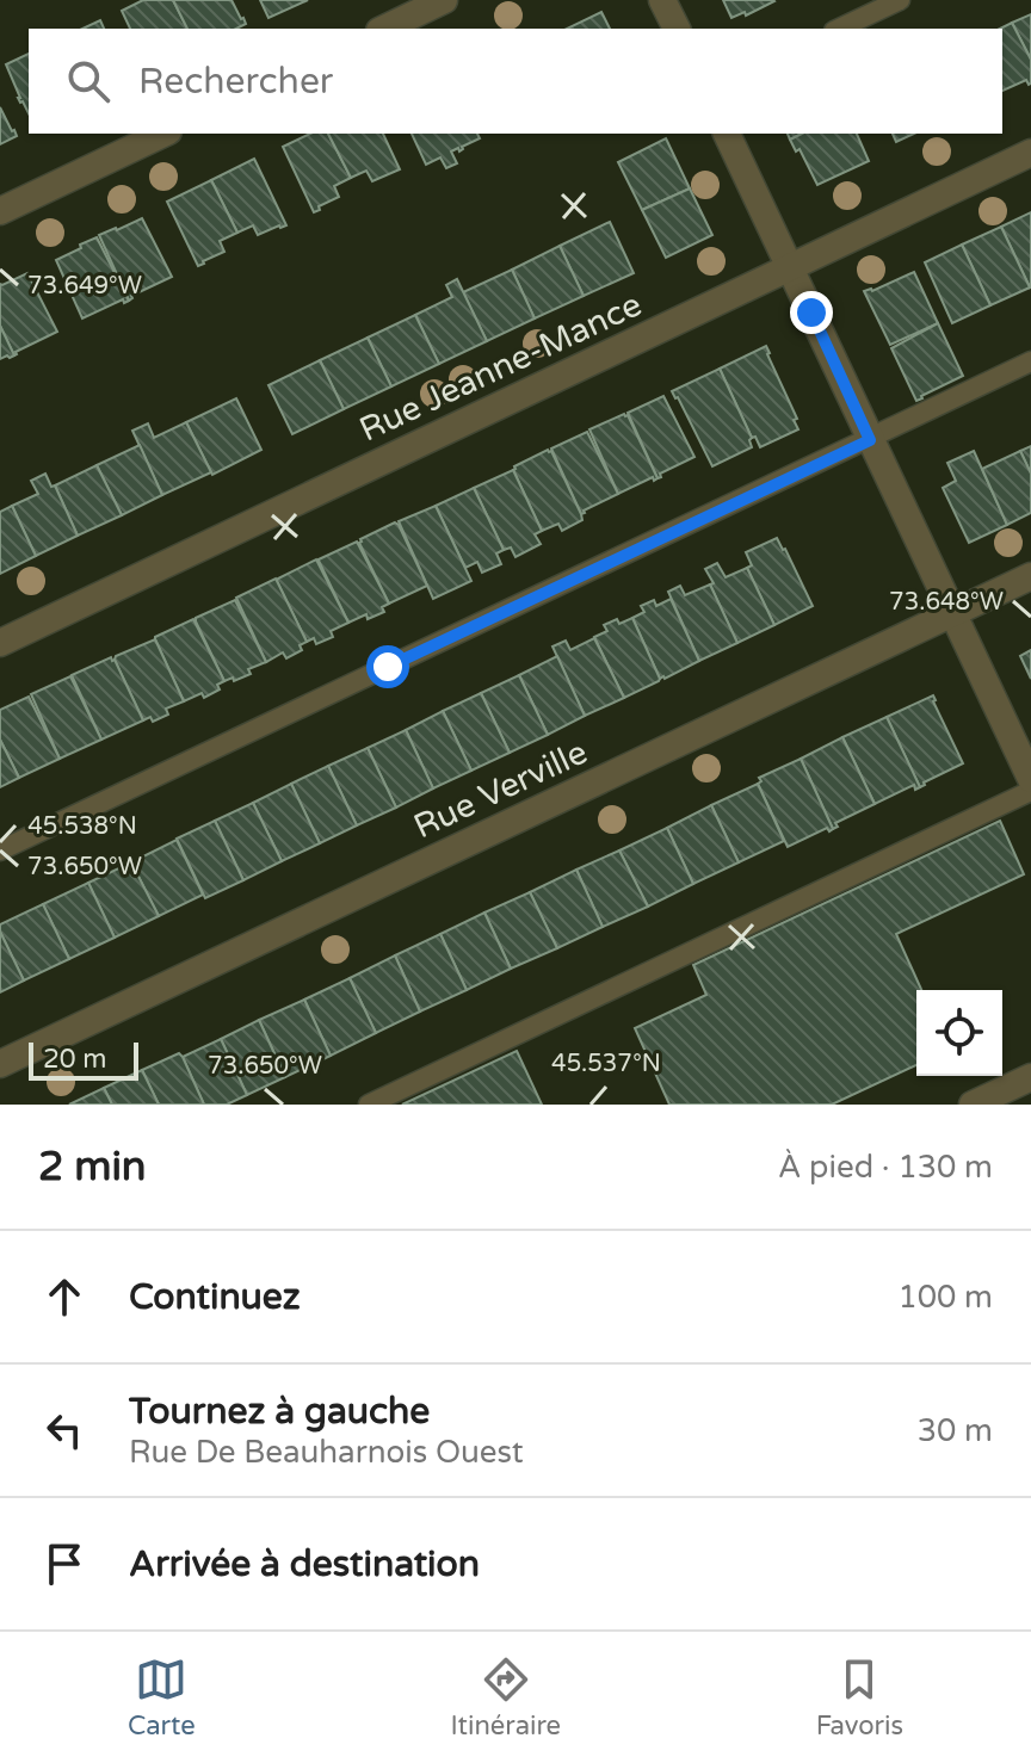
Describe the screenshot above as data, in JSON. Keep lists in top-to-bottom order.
{
  "streets": {
    "street": ["Rue Jeanne-Mance", "Rue Verville"]
  },
  "scale_bar": "20 m",
  "page": {
    "search": "Rechercher",
    "scale": "20 m",
    "heading": ["2 min", "À pied · 130 m"],
    "list": [
      ["Continuez", "100 m"],
      ["Tournez à gauche", "Rue De Beauharnois Ouest", "30 m"],
      "Arrivée à destination"
    ],
    "nav": ["Carte", "Itinéraire", "Favoris"]
  },
  "coordinates": [
    "73.649°W",
    "73.648°W",
    "45.538°N",
    "73.650°W",
    "45.537°N"
  ]
}
